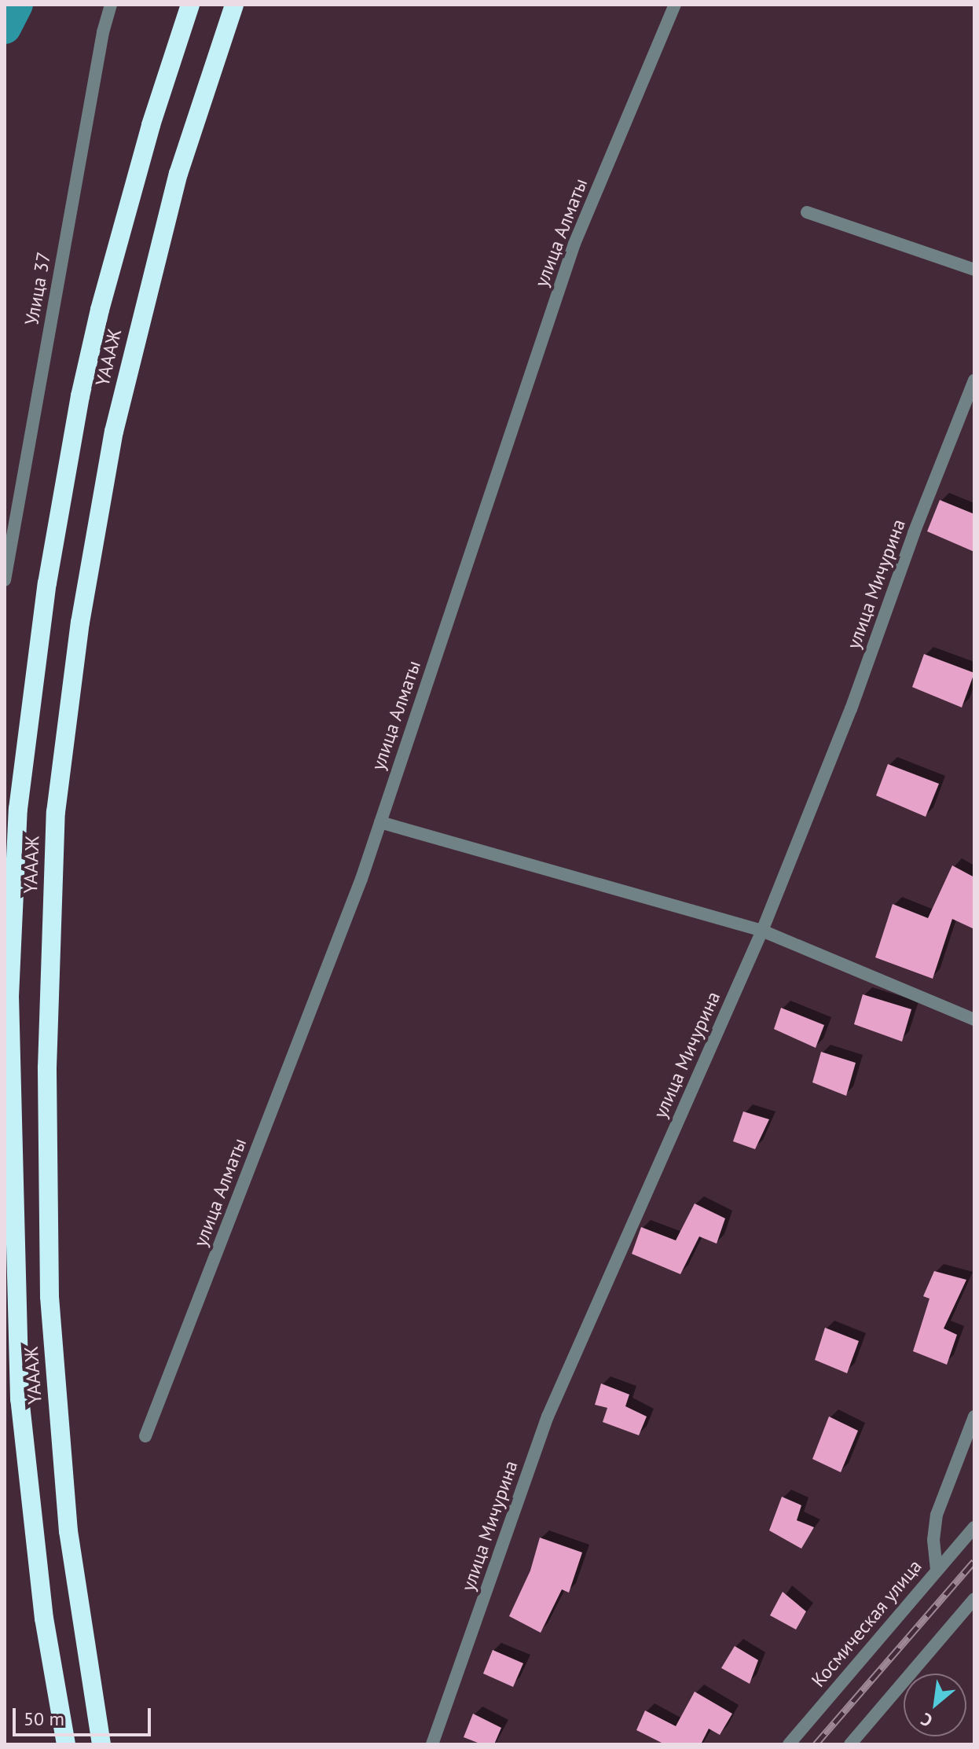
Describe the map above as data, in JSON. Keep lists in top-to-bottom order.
{
  "streets": {
    "highway": ["ҮАААЖ"],
    "street": [
      "улица Алматы",
      "Улица 37",
      "улица Мичурина",
      "Космическая улица"
    ]
  },
  "scale_bar": "50 m",
  "north": "bottom left"
}
